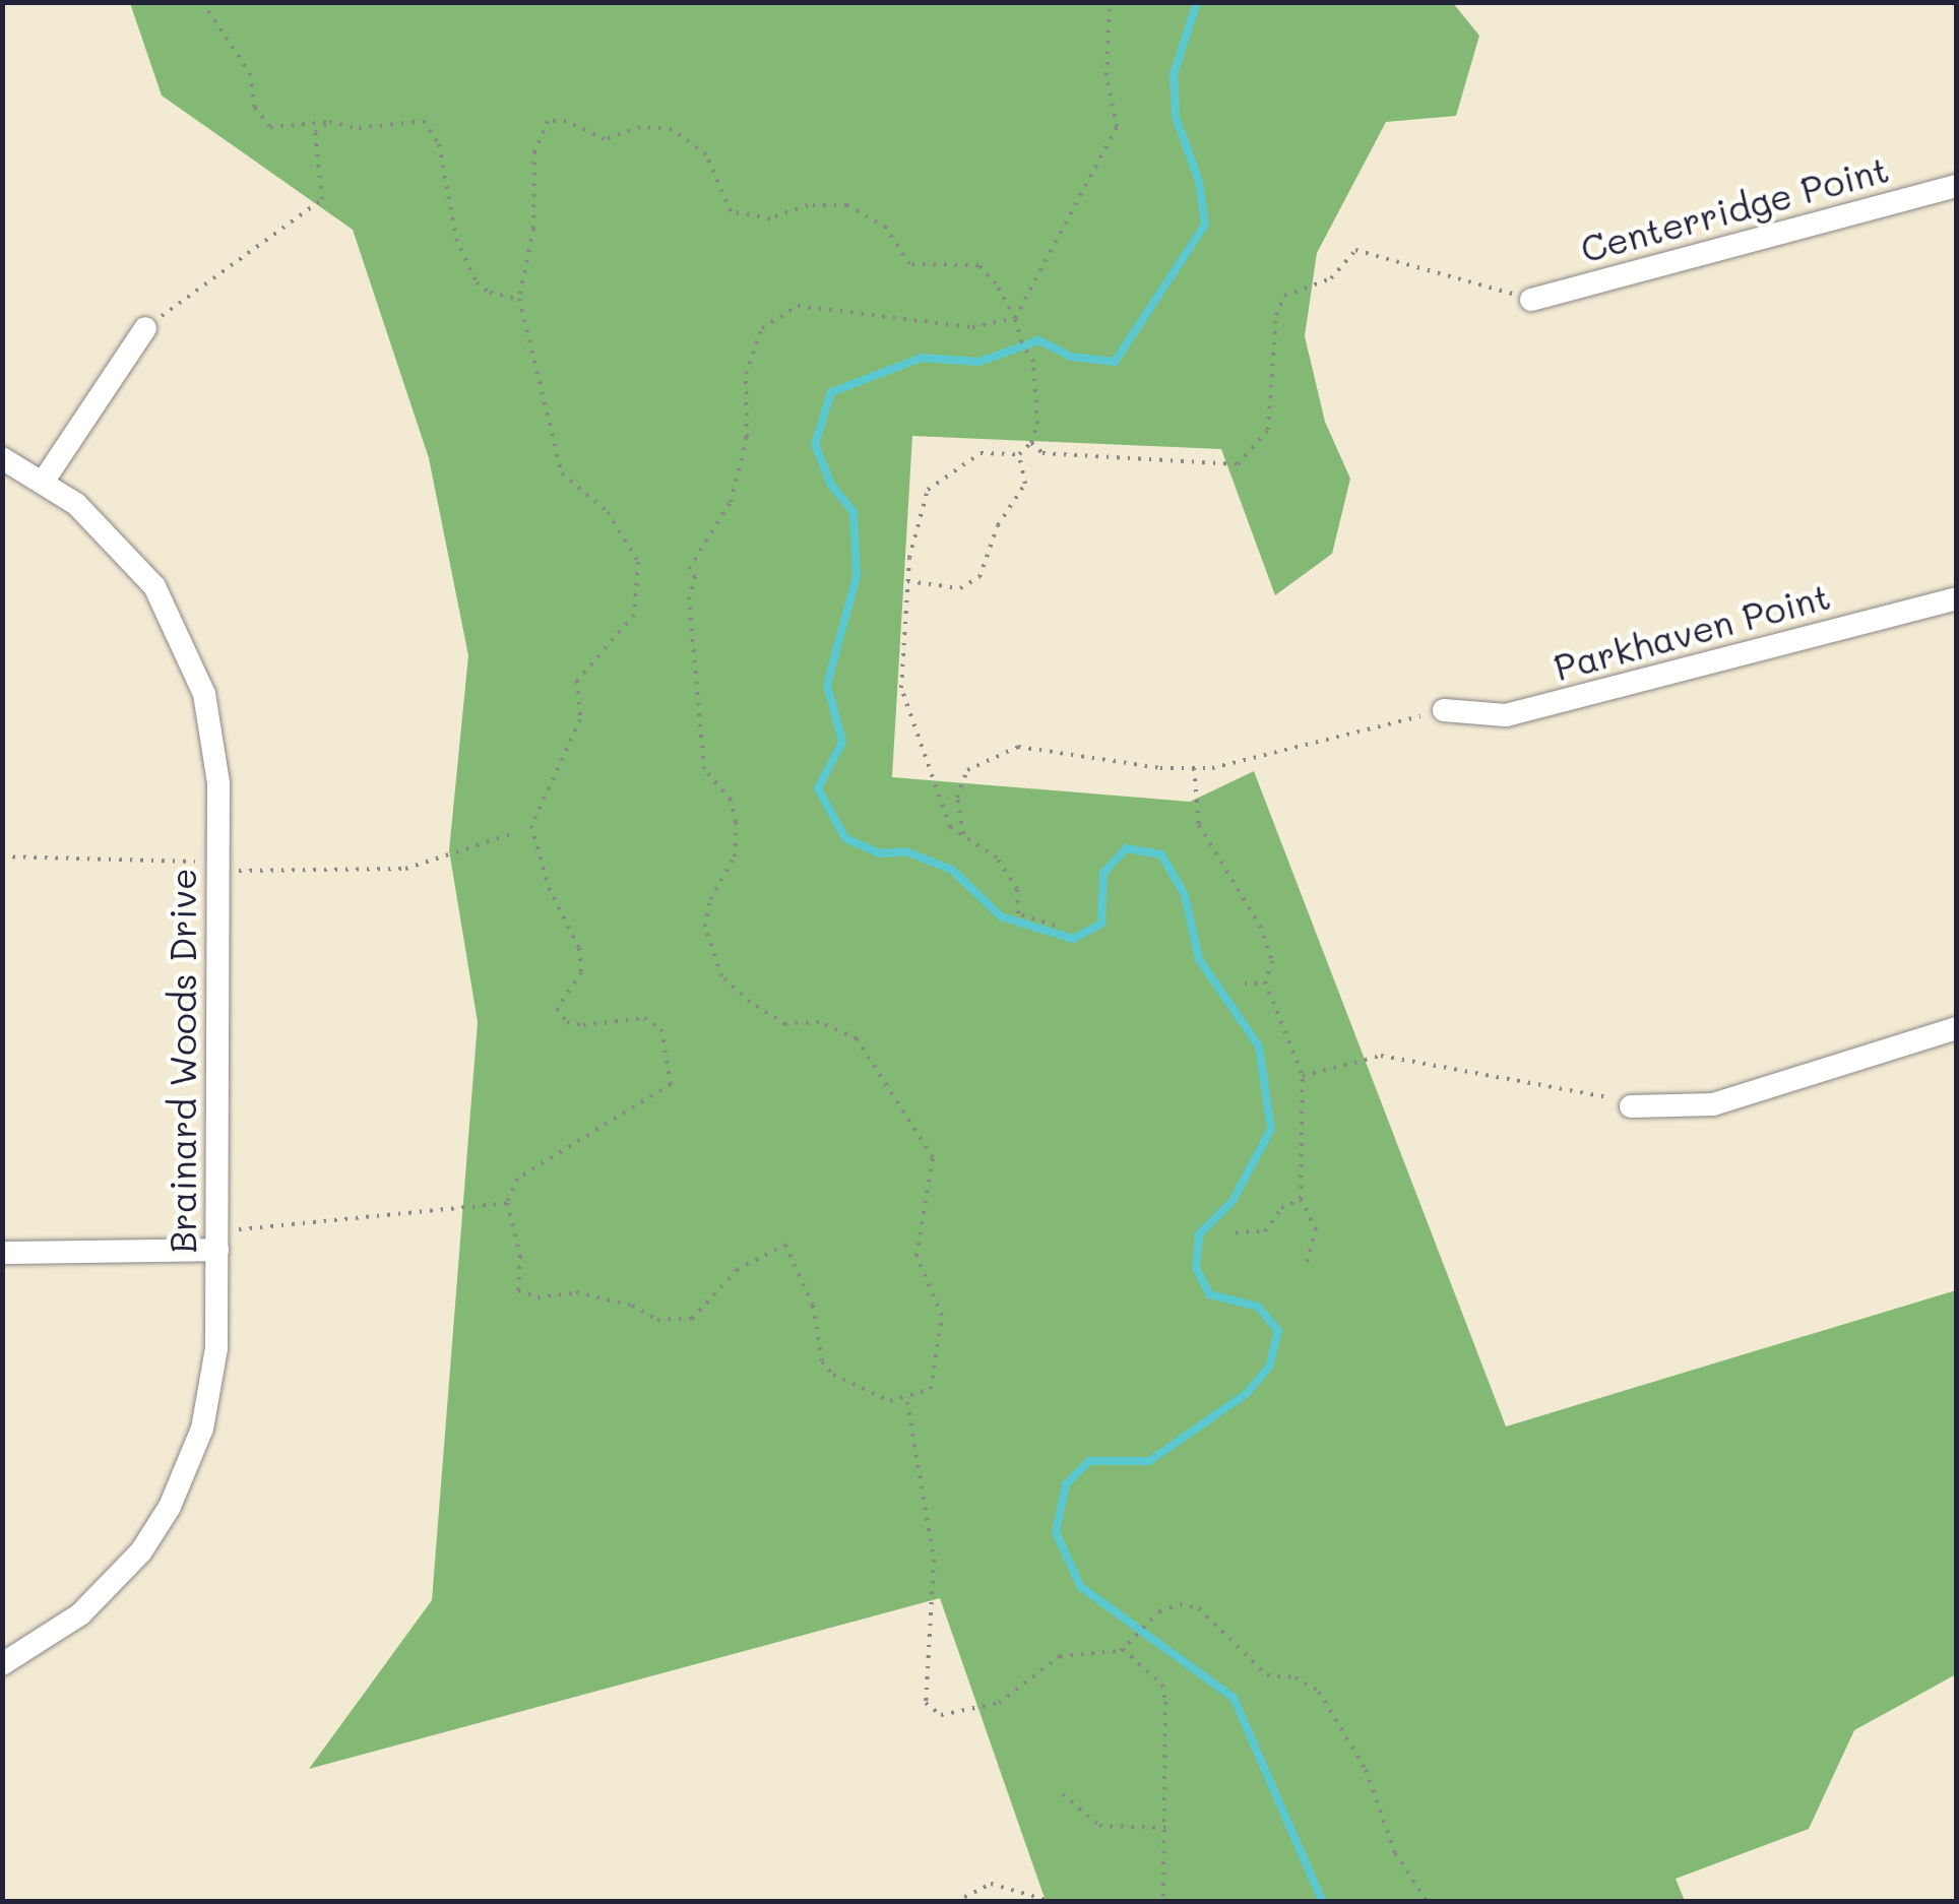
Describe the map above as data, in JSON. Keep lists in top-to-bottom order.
{
  "streets": {
    "street": ["Centerridge Point", "Parkhaven Point", "Brainard Woods Drive"]
  }
}
